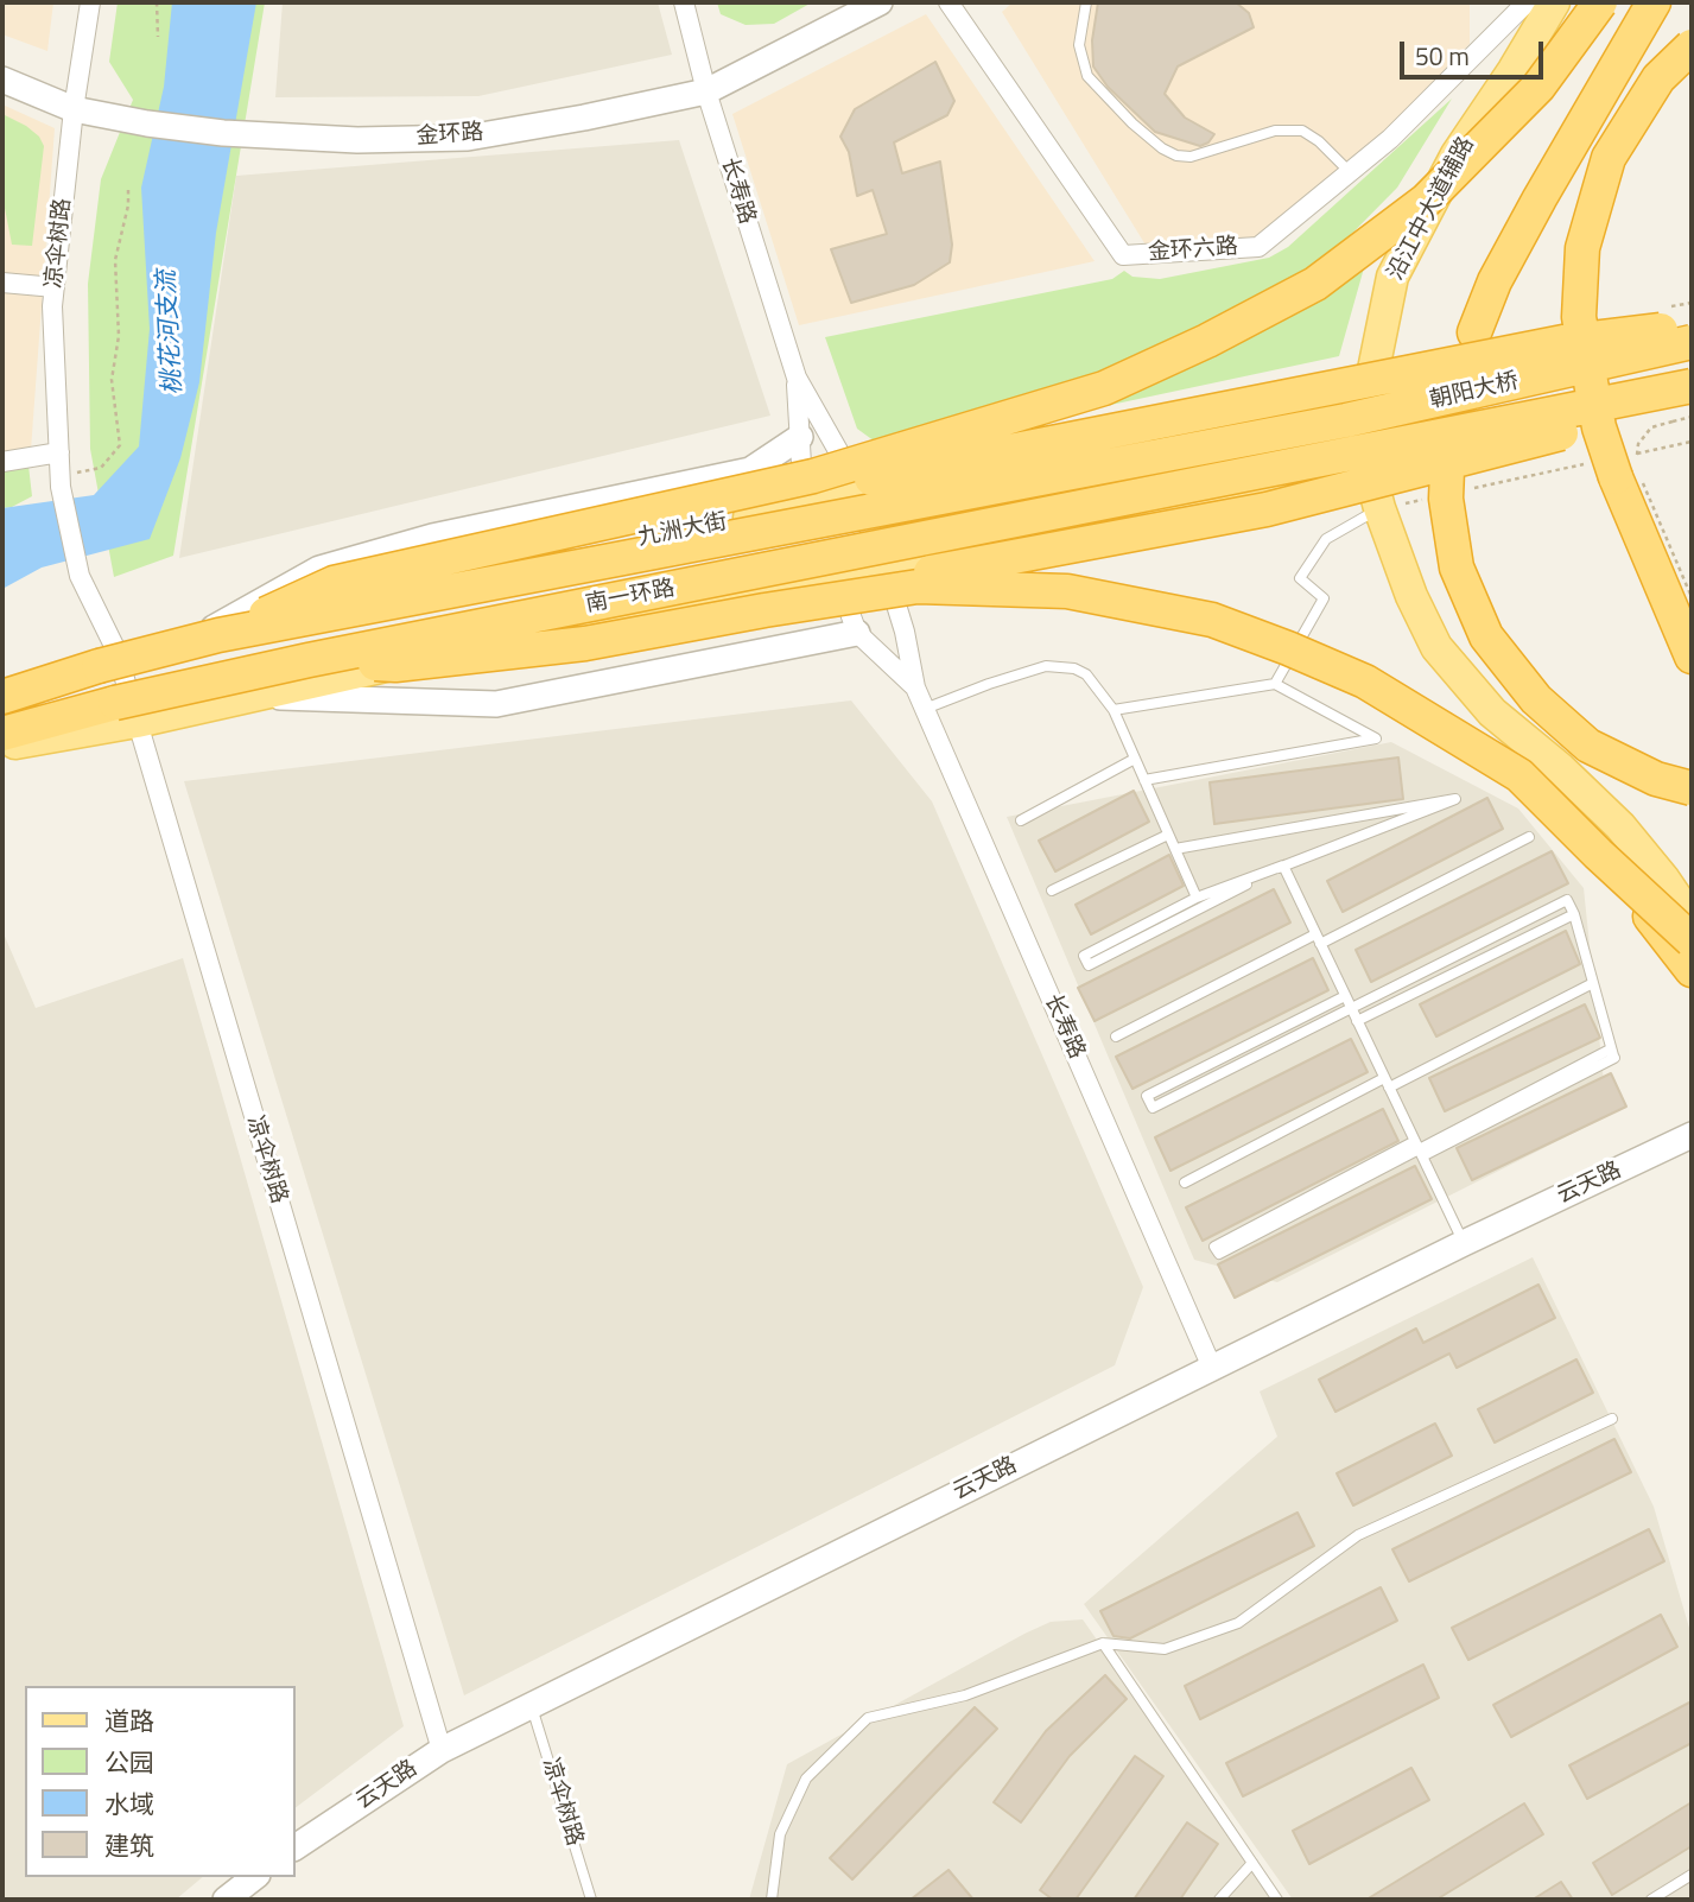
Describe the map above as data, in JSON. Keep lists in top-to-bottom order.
{
  "streets": {
    "highway": ["朝阳大桥", "南一环路"],
    "main road": ["沿江中大道辅路", "九洲大街"],
    "street": [
      "金环路",
      "长寿路",
      "凉伞树路",
      "金环六路",
      "云天路"
    ]
  },
  "crossings": [
    ["金环路", "长寿路"],
    ["金环路", "凉伞树路"],
    ["长寿路", "九洲大街"],
    ["长寿路", "云天路"],
    ["沿江中大道辅路", "九洲大街"],
    ["凉伞树路", "九洲大街"],
    ["凉伞树路", "云天路"],
    ["朝阳大桥", "南一环路"],
    ["九洲大街", "南一环路"]
  ],
  "water": ["桃花河支流"],
  "legend": [
    "道路",
    "公园",
    "水域",
    "建筑"
  ],
  "scale_bar": "50 m"
}
